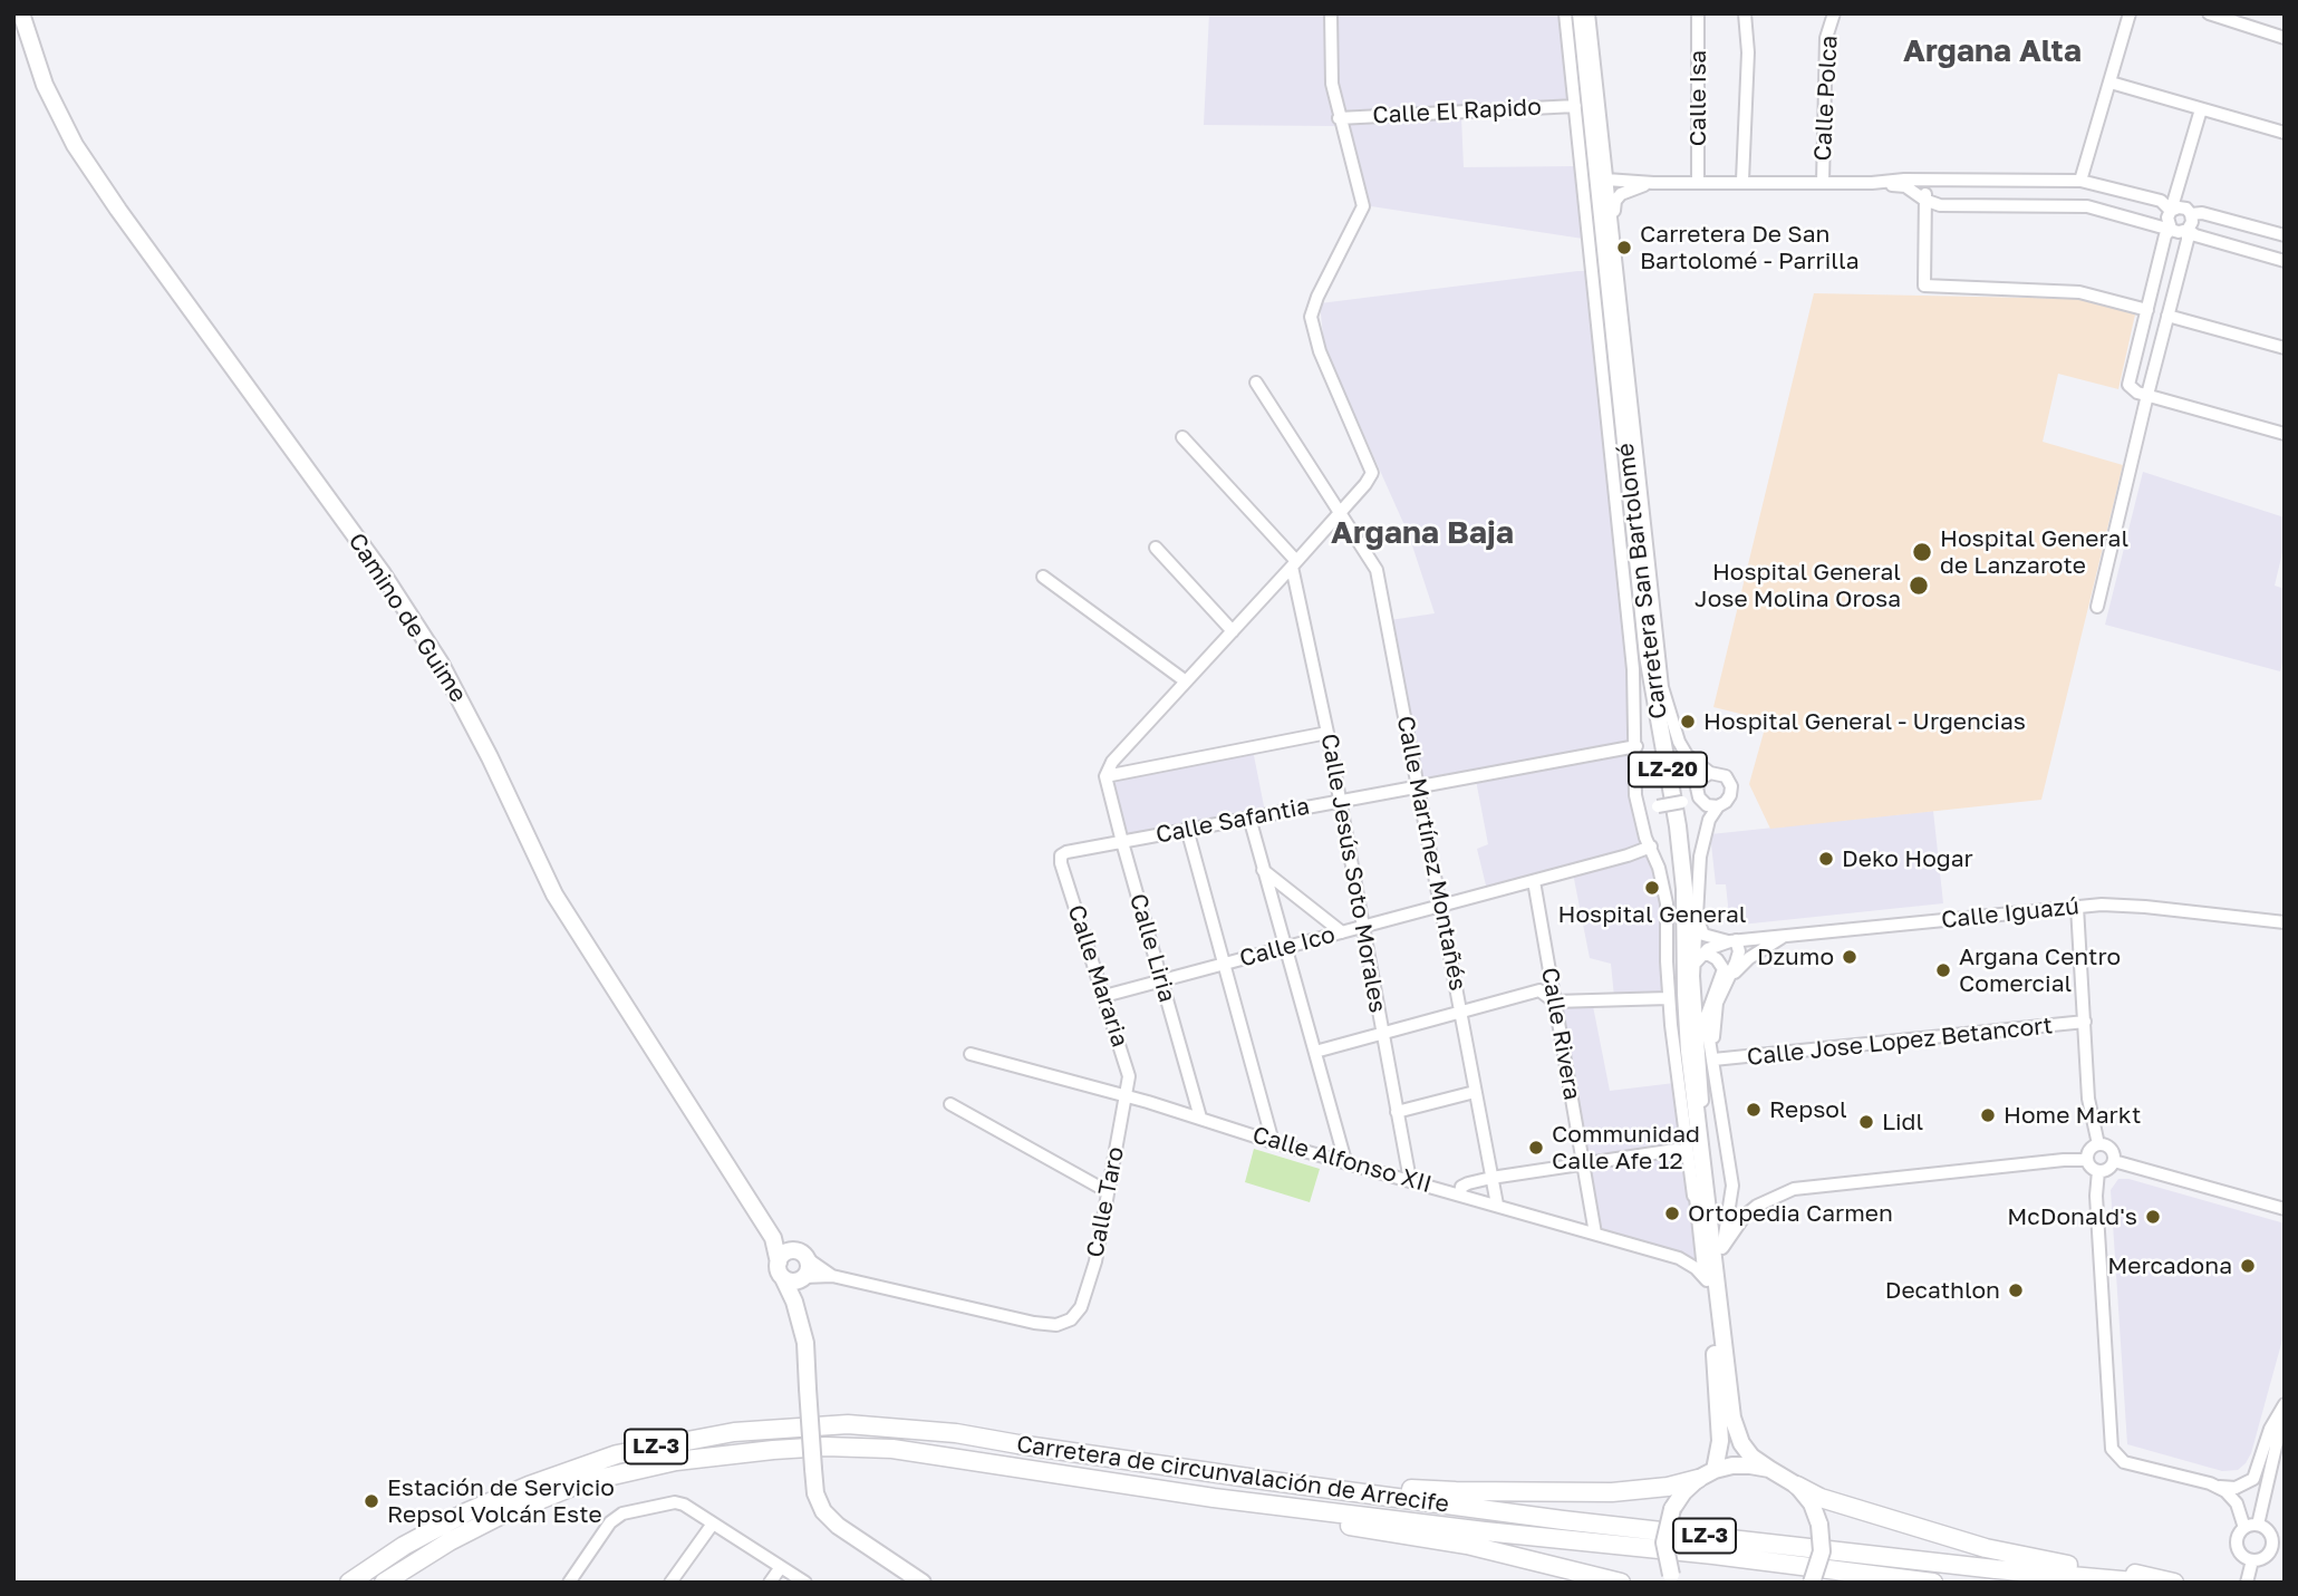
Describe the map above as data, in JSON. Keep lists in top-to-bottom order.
{
  "streets": {
    "highway": ["LZ-3", "Carretera de circunvalación de Arrecife"],
    "main road": ["Carretera San Bartolomé", "Camino de Guime", "LZ-20"],
    "street": [
      "Calle Isa",
      "Calle Polca",
      "Calle El Rapido",
      "Calle Safantia",
      "Calle Martínez Montañés",
      "Calle Jesús Soto Morales",
      "Calle Iguazú",
      "Calle Ico",
      "Calle Liria",
      "Calle Mararia",
      "Calle Rivera",
      "Calle Jose Lopez Betancort",
      "Calle Alfonso XII",
      "Calle Taro"
    ]
  },
  "crossings": [
    ["Calle El Rapido", "Carretera San Bartolomé"],
    ["Carretera San Bartolomé", "LZ-20"],
    ["Carretera San Bartolomé", "Calle Safantia"],
    ["Carretera San Bartolomé", "Calle Iguazú"],
    ["Carretera San Bartolomé", "Calle Ico"],
    ["Carretera San Bartolomé", "Calle Alfonso XII"],
    ["LZ-20", "Calle Alfonso XII"],
    ["LZ-20", "LZ-3"],
    ["Calle Safantia", "Calle Martínez Montañés"],
    ["Calle Safantia", "Calle Jesús Soto Morales"],
    ["Calle Safantia", "Calle Liria"],
    ["Calle Safantia", "Calle Mararia"],
    ["Calle Martínez Montañés", "Calle Ico"],
    ["Calle Martínez Montañés", "Calle Alfonso XII"],
    ["Calle Jesús Soto Morales", "Calle Ico"],
    ["Calle Jesús Soto Morales", "Calle Alfonso XII"],
    ["Calle Ico", "Calle Liria"],
    ["Calle Ico", "Calle Mararia"],
    ["Calle Ico", "Calle Rivera"],
    ["Calle Liria", "Calle Alfonso XII"],
    ["Calle Mararia", "Calle Alfonso XII"],
    ["Calle Mararia", "Calle Taro"],
    ["Calle Rivera", "Calle Alfonso XII"],
    ["Calle Alfonso XII", "Calle Taro"],
    ["LZ-3", "Carretera de circunvalación de Arrecife"]
  ],
  "districts": ["Argana Alta", "Argana Baja"],
  "places": [
    "Carretera De San Bartolomé - Parrilla",
    "Hospital General de Lanzarote",
    "Hospital General Jose Molina Orosa",
    "Hospital General - Urgencias",
    "Deko Hogar",
    "Hospital General",
    "Dzumo",
    "Argana Centro Comercial",
    "Repsol",
    "Home Markt",
    "Lidl",
    "Communidad Calle Afe 12",
    "Ortopedia Carmen",
    "McDonald's",
    "Mercadona",
    "Decathlon",
    "Estación de Servicio Repsol Volcán Este"
  ]
}
